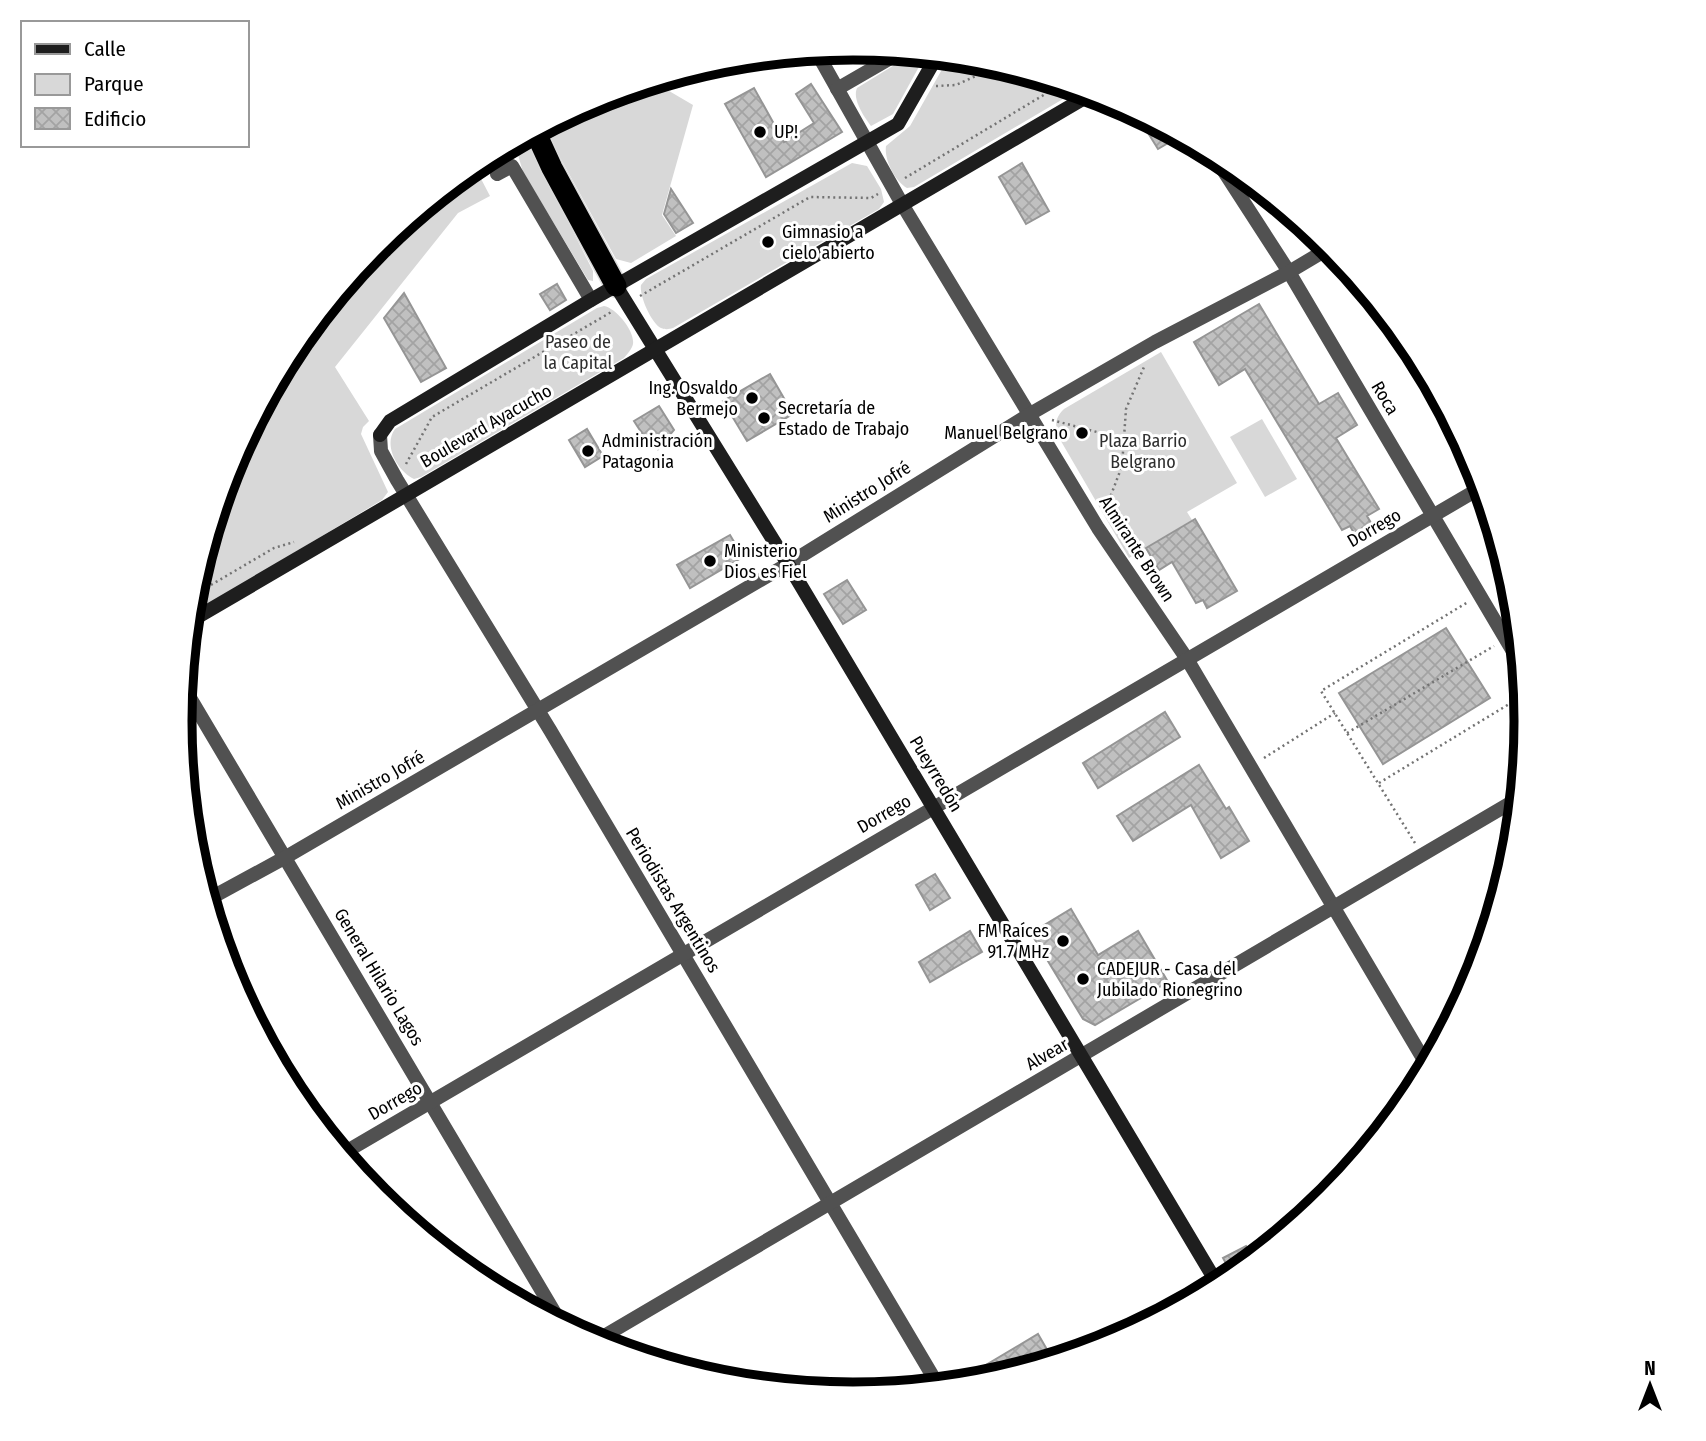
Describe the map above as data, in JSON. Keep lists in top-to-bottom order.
{
  "streets": {
    "main road": ["Boulevard Ayacucho", "Pueyrredón"],
    "street": [
      "Roca",
      "Ministro Jofré",
      "Dorrego",
      "Almirante Brown",
      "Periodistas Argentinos",
      "General Hilario Lagos",
      "Alvear"
    ]
  },
  "crossings": [
    ["Roca", "Ministro Jofré"],
    ["Roca", "Dorrego"],
    ["Boulevard Ayacucho", "Almirante Brown"],
    ["Boulevard Ayacucho", "Pueyrredón"],
    ["Boulevard Ayacucho", "Periodistas Argentinos"],
    ["Ministro Jofré", "Almirante Brown"],
    ["Ministro Jofré", "Pueyrredón"],
    ["Ministro Jofré", "Periodistas Argentinos"],
    ["Ministro Jofré", "General Hilario Lagos"],
    ["Dorrego", "Almirante Brown"],
    ["Dorrego", "Pueyrredón"],
    ["Dorrego", "Periodistas Argentinos"],
    ["Dorrego", "General Hilario Lagos"],
    ["Almirante Brown", "Alvear"],
    ["Pueyrredón", "Alvear"],
    ["Periodistas Argentinos", "Alvear"]
  ],
  "parks": ["Paseo de la Capital", "Plaza Barrio Belgrano"],
  "places": [
    "UP!",
    "Gimnasio a cielo abierto",
    "Ing. Osvaldo Bermejo",
    "Secretaría de Estado de Trabajo",
    "Manuel Belgrano",
    "Administración Patagonia",
    "Ministerio Dios es Fiel",
    "FM Raíces 91.7 MHz",
    "CADEJUR - Casa del Jubilado Rionegrino"
  ],
  "legend": ["Calle", "Parque", "Edificio"],
  "north": "top"
}
